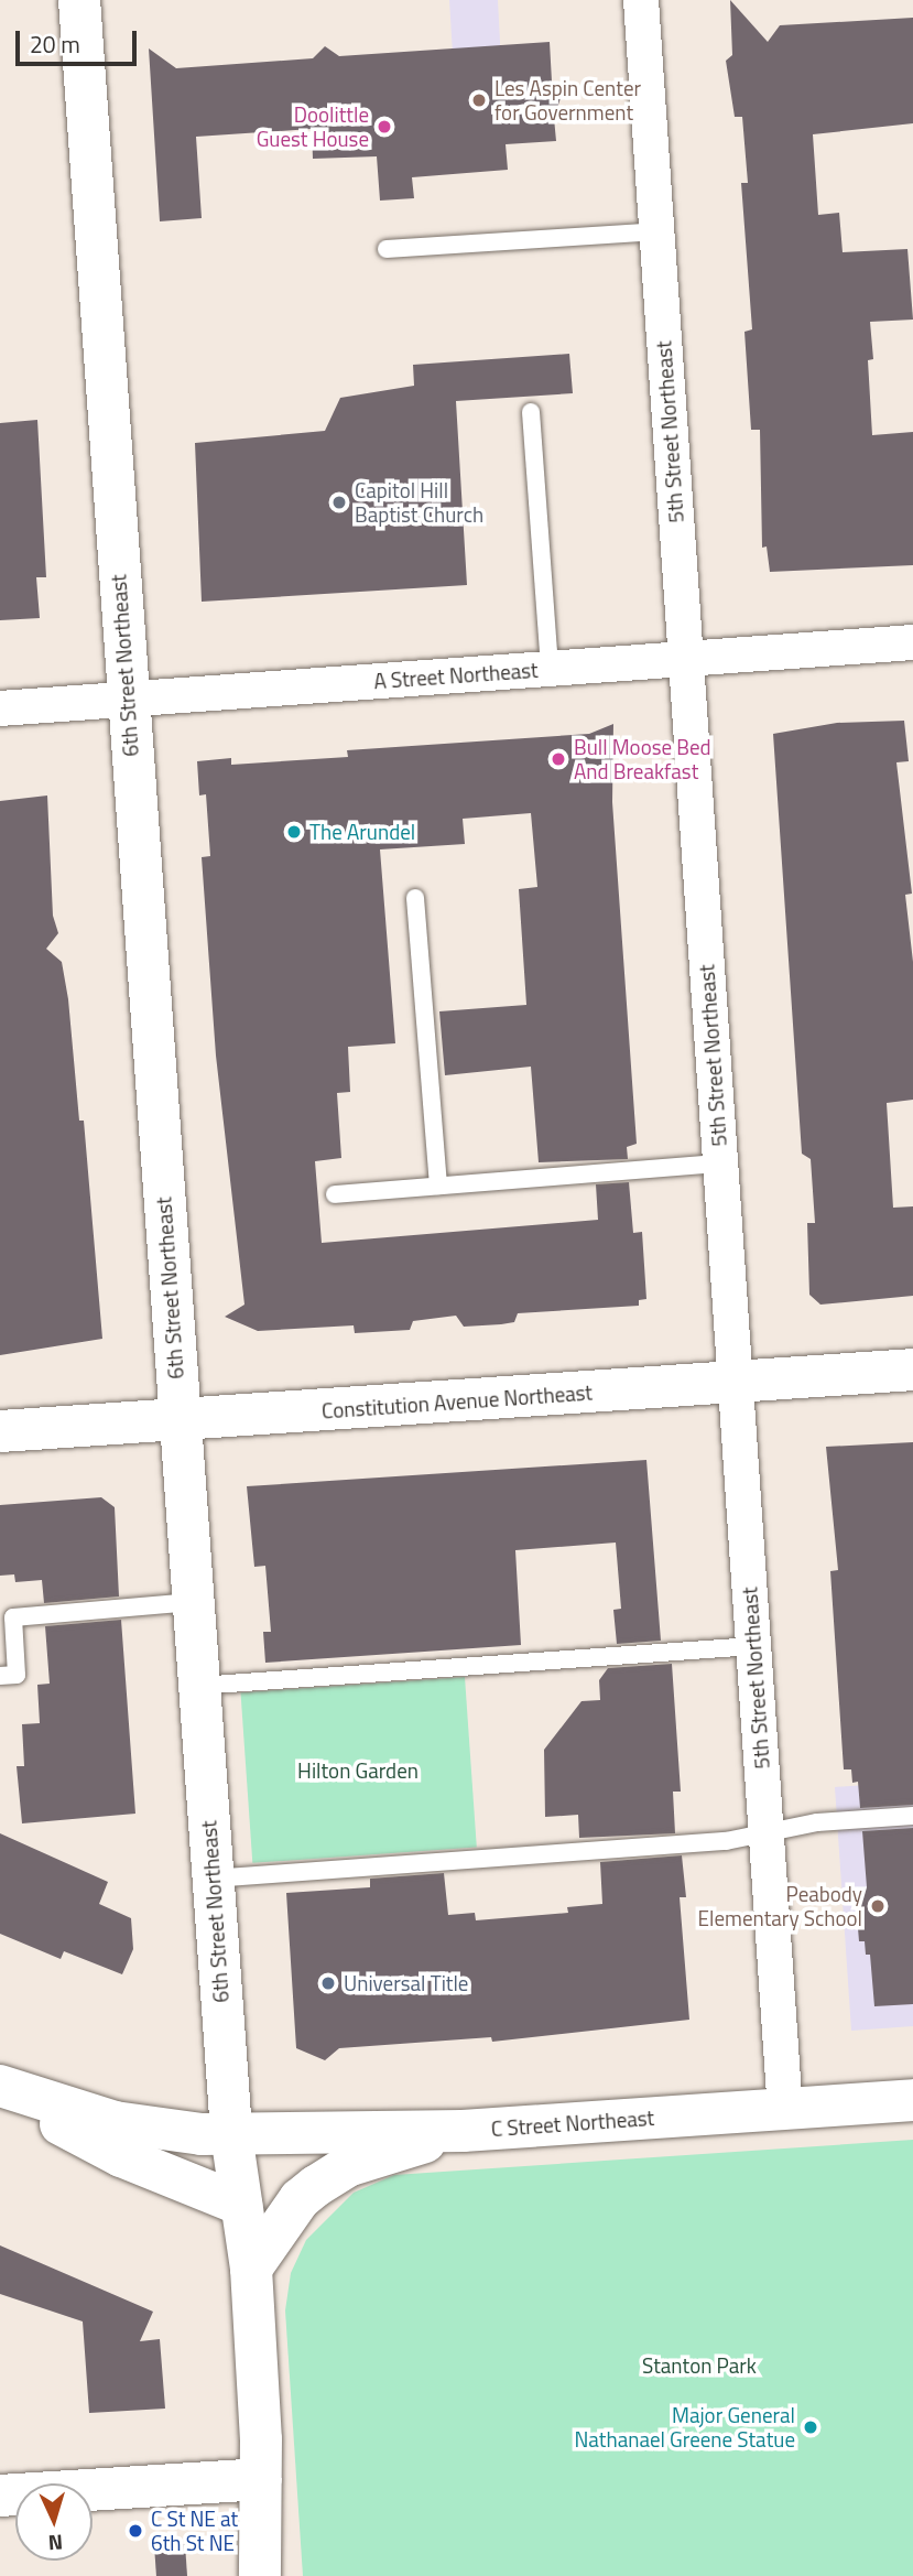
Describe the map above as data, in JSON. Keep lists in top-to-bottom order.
{
  "streets": {
    "main road": ["6th Street Northeast", "Constitution Avenue Northeast", "C Street Northeast"],
    "street": ["5th Street Northeast", "A Street Northeast"]
  },
  "crossings": [
    ["5th Street Northeast", "A Street Northeast"],
    ["5th Street Northeast", "Constitution Avenue Northeast"],
    ["5th Street Northeast", "C Street Northeast"],
    ["6th Street Northeast", "A Street Northeast"],
    ["6th Street Northeast", "Constitution Avenue Northeast"],
    ["6th Street Northeast", "C Street Northeast"]
  ],
  "parks": ["Hilton Garden", "Stanton Park"],
  "places": [
    "Les Aspin Center for Government",
    "Doolittle Guest House",
    "Capitol Hill Baptist Church",
    "Bull Moose Bed And Breakfast",
    "The Arundel",
    "Peabody Elementary School",
    "Universal Title",
    "Major General Nathanael Greene Statue",
    "C St NE at 6th St NE"
  ],
  "scale_bar": "20 m",
  "north": "bottom"
}
